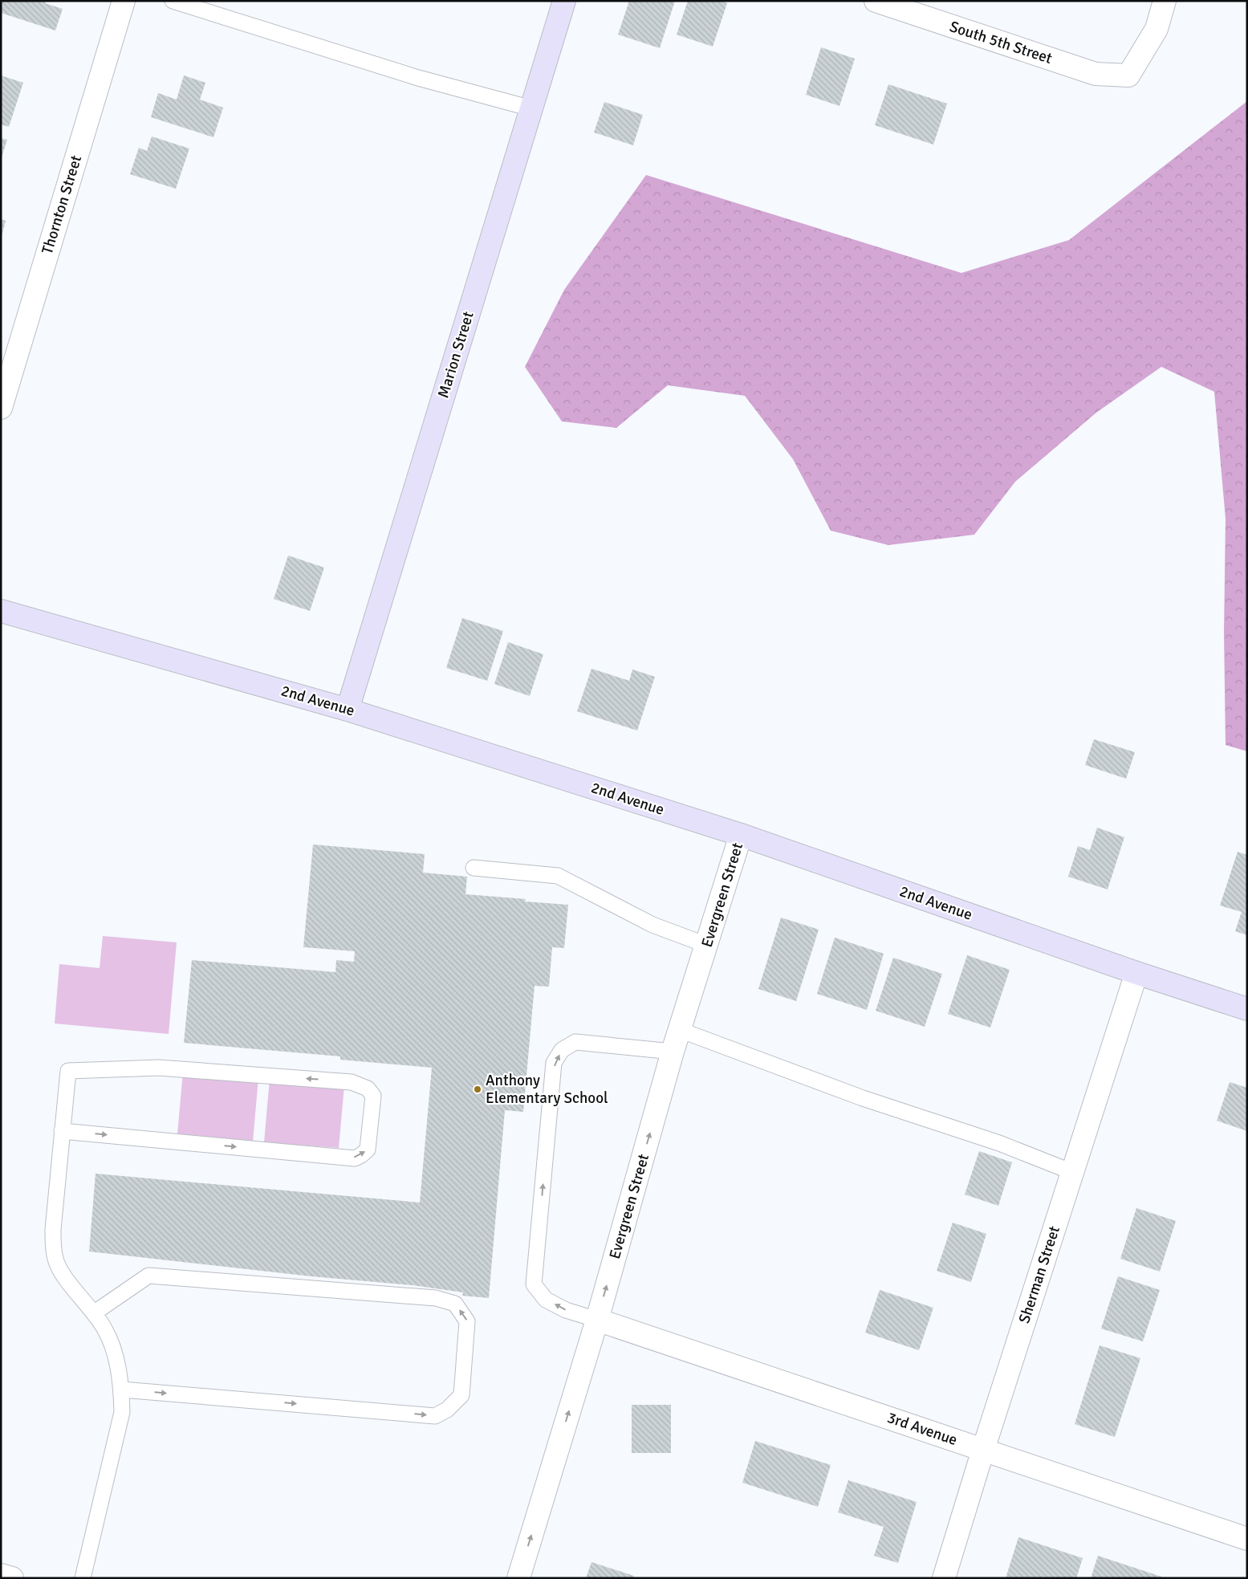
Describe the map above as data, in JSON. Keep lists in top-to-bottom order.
{
  "streets": {
    "street": [
      "South 5th Street",
      "Thornton Street",
      "Marion Street",
      "2nd Avenue",
      "Evergreen Street",
      "Sherman Street",
      "3rd Avenue"
    ]
  },
  "crossings": [
    ["Marion Street", "2nd Avenue"],
    ["2nd Avenue", "Evergreen Street"],
    ["2nd Avenue", "Sherman Street"],
    ["Evergreen Street", "3rd Avenue"],
    ["Sherman Street", "3rd Avenue"]
  ],
  "one_way": ["Evergreen Street"],
  "places": ["Anthony Elementary School"]
}
